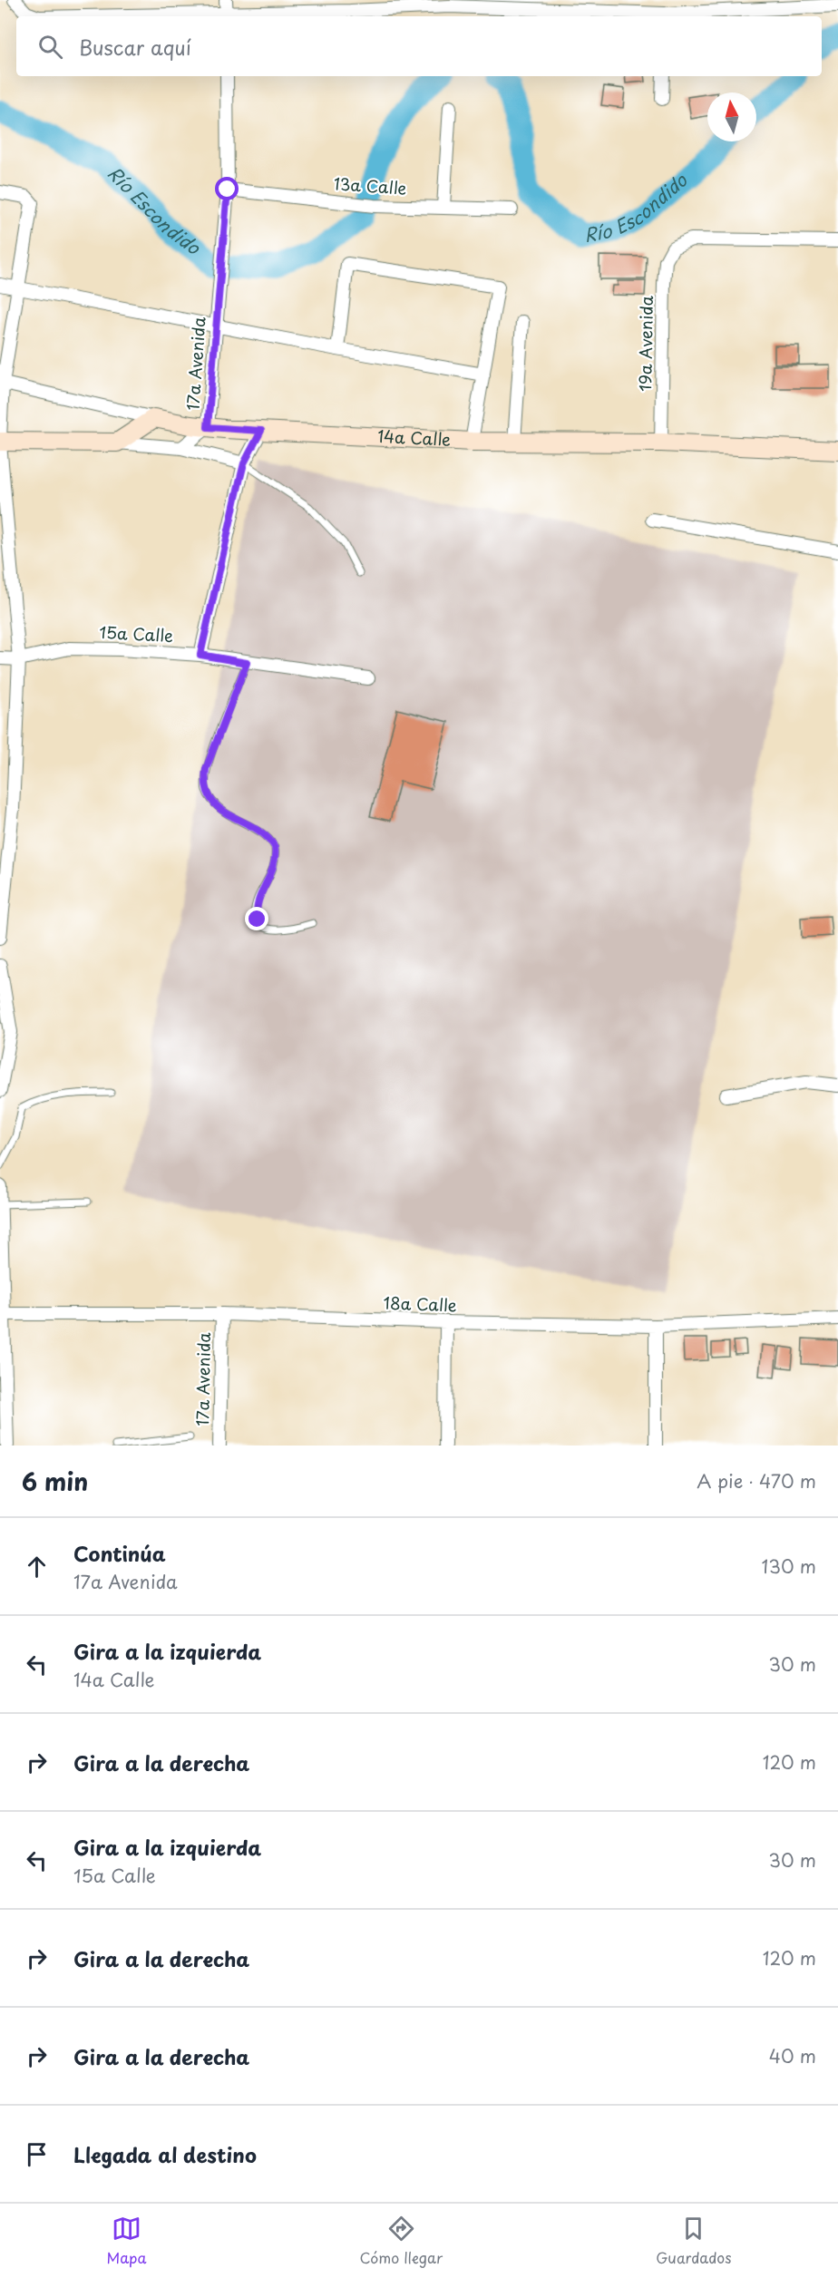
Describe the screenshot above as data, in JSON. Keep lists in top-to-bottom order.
{
  "streets": {
    "street": [
      "13a Calle",
      "19a Avenida",
      "17a Avenida",
      "14a Calle",
      "15a Calle",
      "18a Calle"
    ]
  },
  "crossings": [
    ["13a Calle", "17a Avenida"],
    ["19a Avenida", "14a Calle"],
    ["17a Avenida", "14a Calle"],
    ["17a Avenida", "18a Calle"]
  ],
  "water": ["Río Escondido"],
  "north": "top",
  "page": {
    "search": "Buscar aquí",
    "heading": ["6 min", "A pie · 470 m"],
    "list": [
      ["Continúa", "17a Avenida", "130 m"],
      ["Gira a la izquierda", "14a Calle", "30 m"],
      ["Gira a la derecha", "120 m"],
      ["Gira a la izquierda", "15a Calle", "30 m"],
      ["Gira a la derecha", "120 m"],
      ["Gira a la derecha", "40 m"],
      "Llegada al destino"
    ],
    "nav": ["Mapa", "Cómo llegar", "Guardados"]
  }
}
